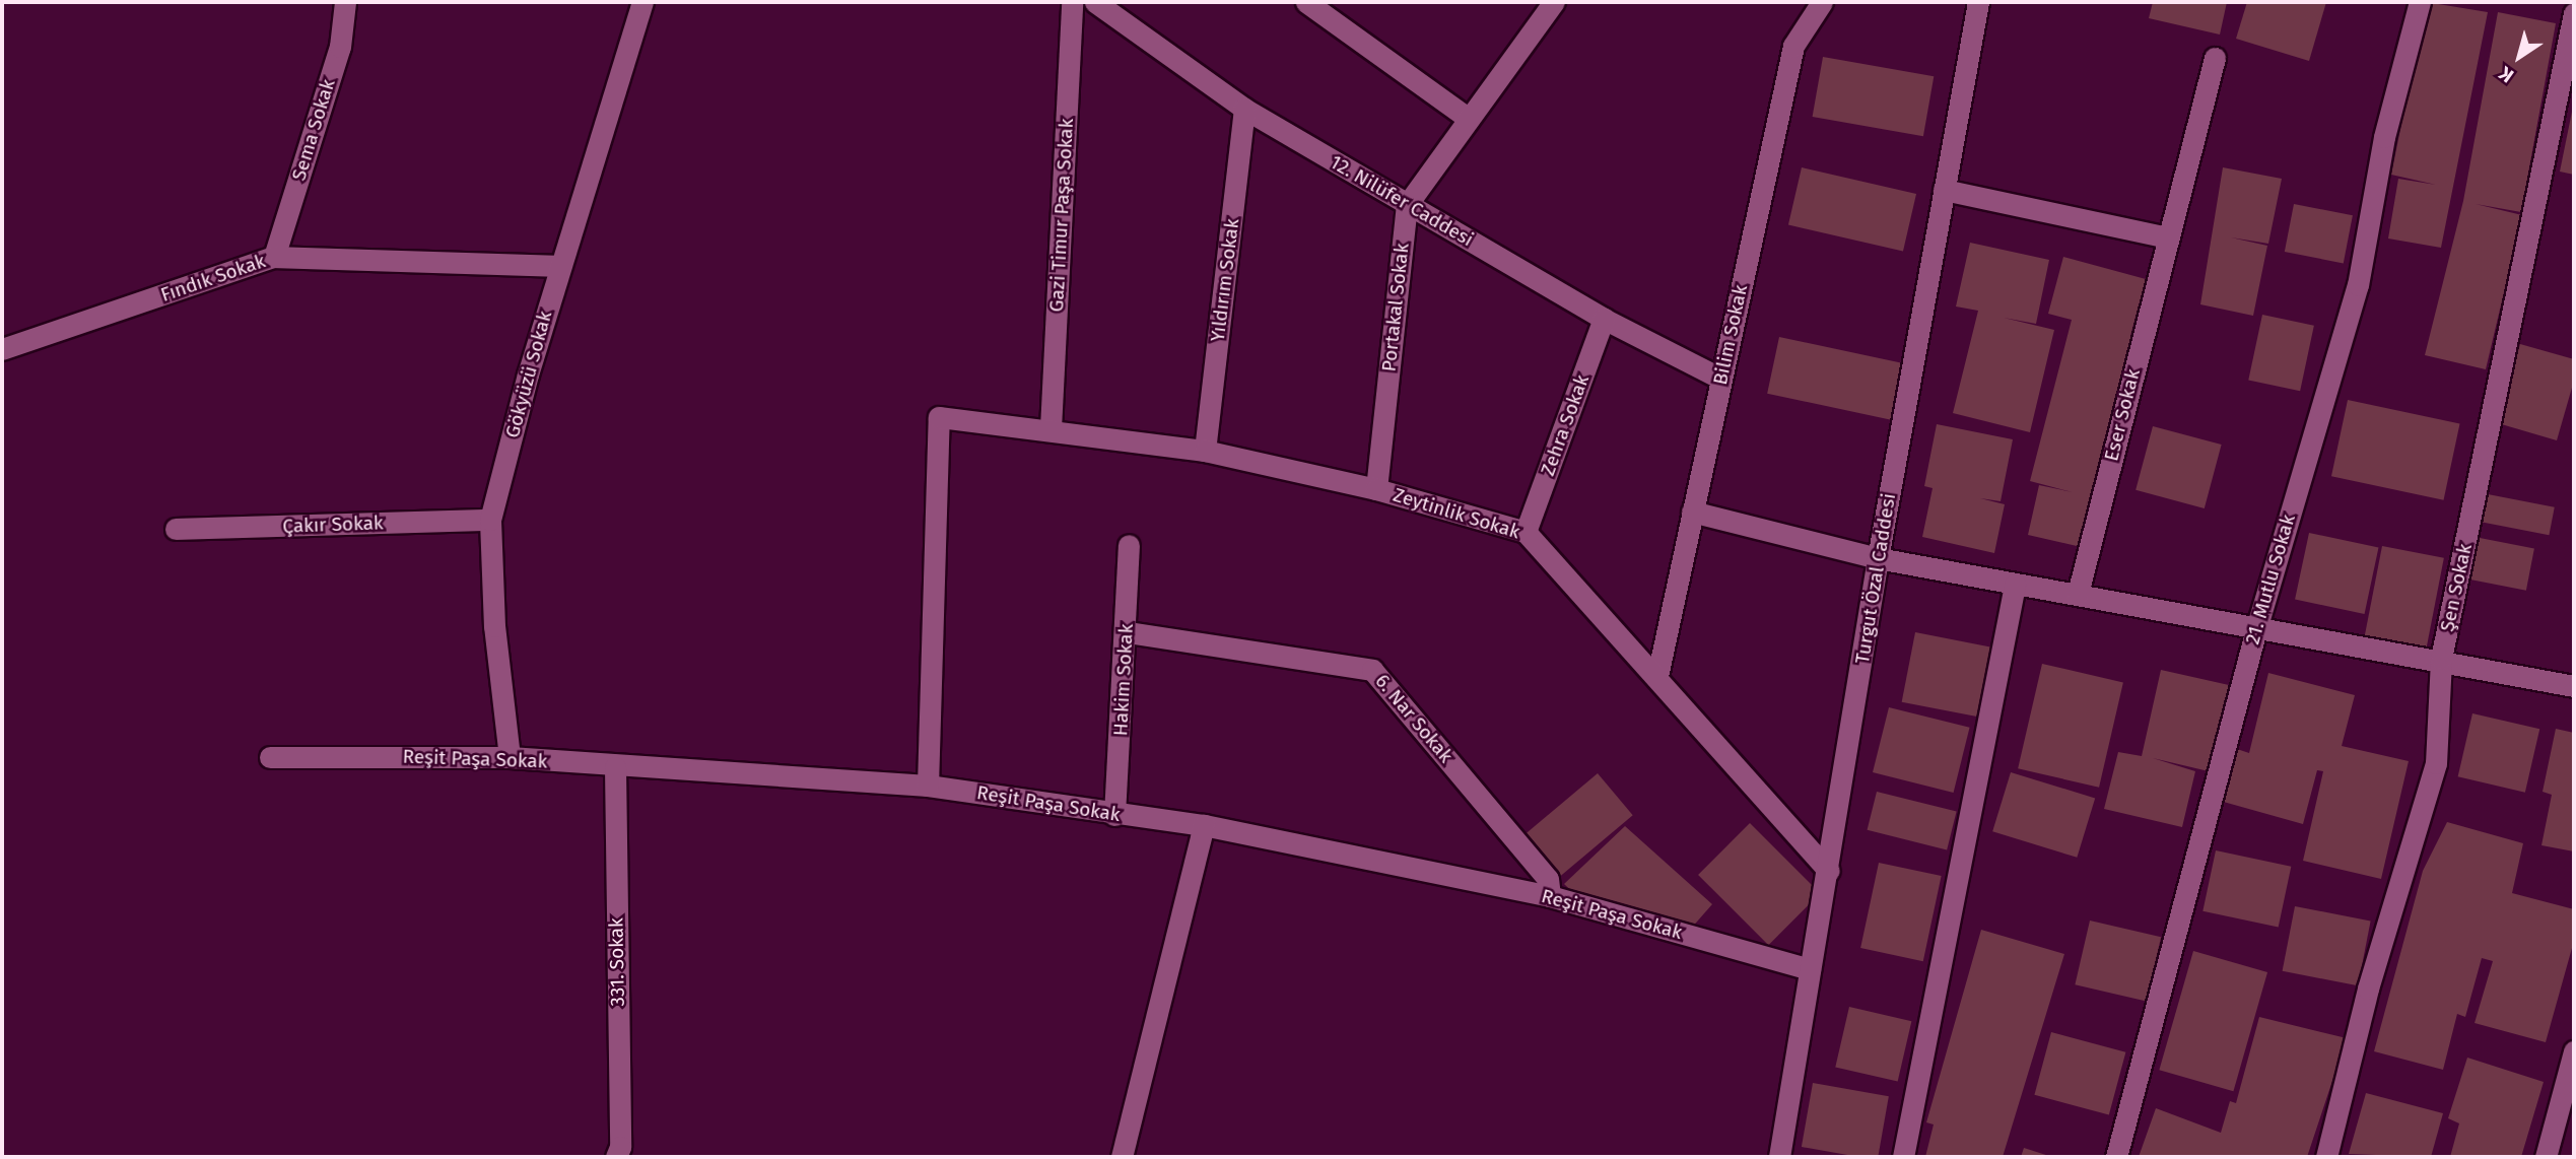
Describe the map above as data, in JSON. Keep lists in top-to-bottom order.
{
  "streets": {
    "street": [
      "Sema Sokak",
      "12. Nilüfer Caddesi",
      "Gazi Timur Paşa Sokak",
      "Fındık Sokak",
      "Yıldırım Sokak",
      "Portakal Sokak",
      "Bilim Sokak",
      "Gökyüzü Sokak",
      "Eser Sokak",
      "Zehra Sokak",
      "Zeytinlik Sokak",
      "Çakır Sokak",
      "Turgut Özal Caddesi",
      "21. Mutlu Sokak",
      "Şen Sokak",
      "Hakim Sokak",
      "6. Nar Sokak",
      "Reşit Paşa Sokak",
      "331. Sokak"
    ]
  },
  "crossings": [
    ["Sema Sokak", "Fındık Sokak"],
    ["12. Nilüfer Caddesi", "Yıldırım Sokak"],
    ["12. Nilüfer Caddesi", "Portakal Sokak"],
    ["12. Nilüfer Caddesi", "Bilim Sokak"],
    ["12. Nilüfer Caddesi", "Zehra Sokak"],
    ["Gazi Timur Paşa Sokak", "Zeytinlik Sokak"],
    ["Fındık Sokak", "Gökyüzü Sokak"],
    ["Yıldırım Sokak", "Zeytinlik Sokak"],
    ["Portakal Sokak", "Zeytinlik Sokak"],
    ["Bilim Sokak", "Zeytinlik Sokak"],
    ["Gökyüzü Sokak", "Çakır Sokak"],
    ["Gökyüzü Sokak", "Reşit Paşa Sokak"],
    ["Zehra Sokak", "Zeytinlik Sokak"],
    ["Zeytinlik Sokak", "Turgut Özal Caddesi"],
    ["Zeytinlik Sokak", "Reşit Paşa Sokak"],
    ["Turgut Özal Caddesi", "Reşit Paşa Sokak"],
    ["Hakim Sokak", "6. Nar Sokak"],
    ["Hakim Sokak", "Reşit Paşa Sokak"],
    ["6. Nar Sokak", "Reşit Paşa Sokak"],
    ["Reşit Paşa Sokak", "331. Sokak"]
  ],
  "north": "bottom left"
}
